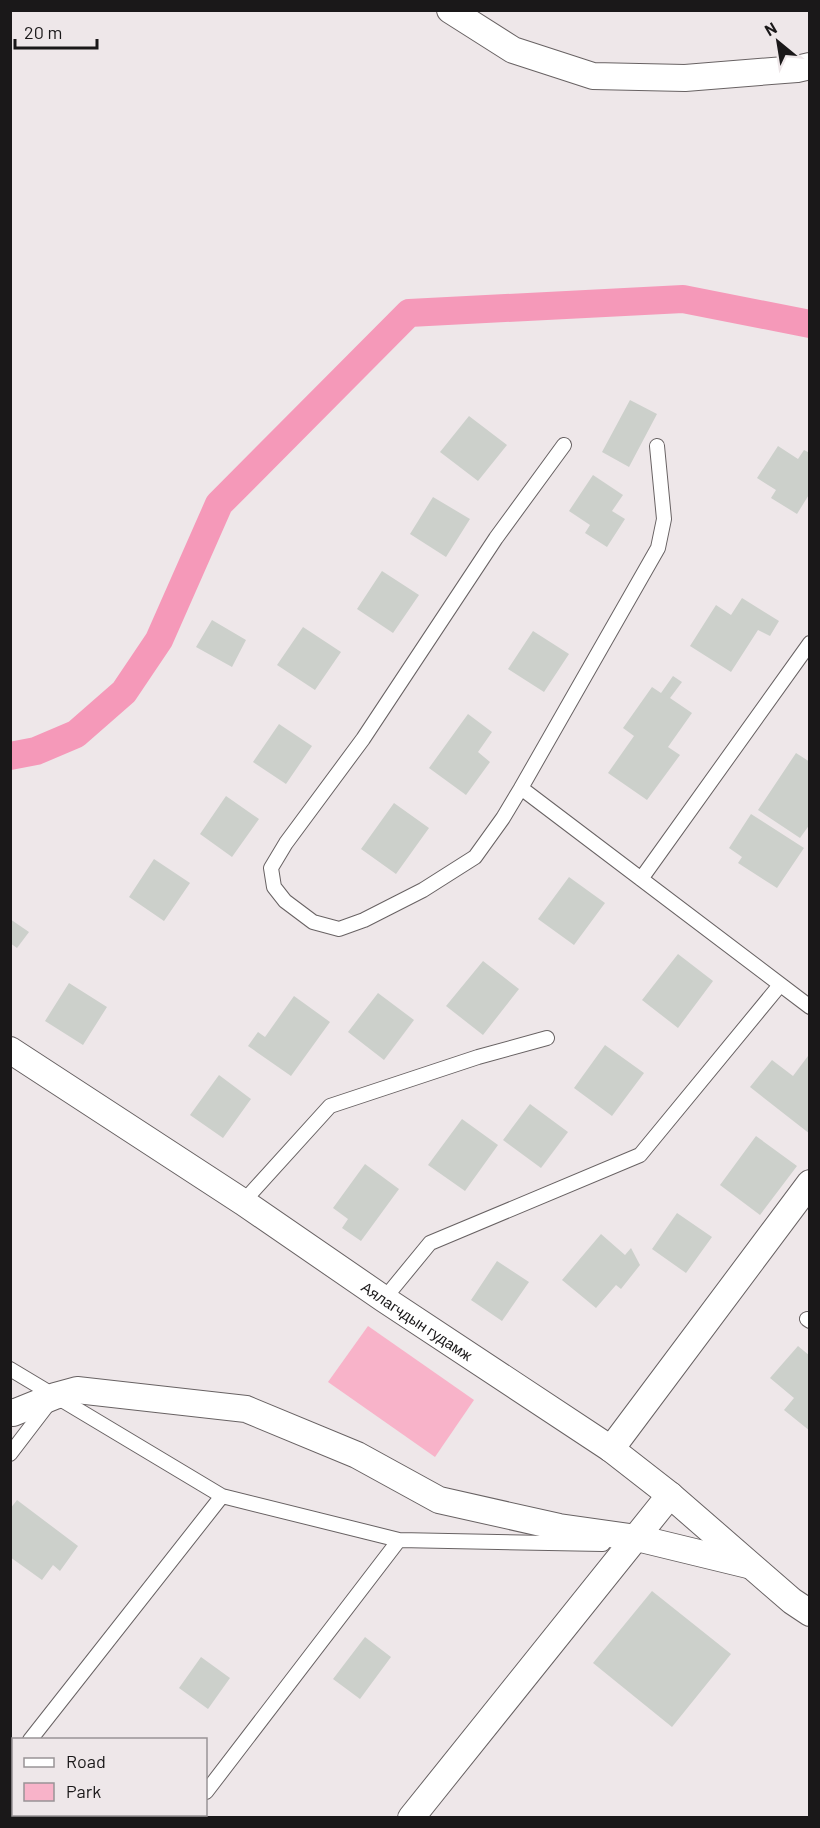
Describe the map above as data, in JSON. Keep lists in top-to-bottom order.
{
  "streets": {
    "street": ["Аялагчдын гудамж"]
  },
  "legend": ["Road", "Park"],
  "scale_bar": "20 m",
  "north": "top left"
}
